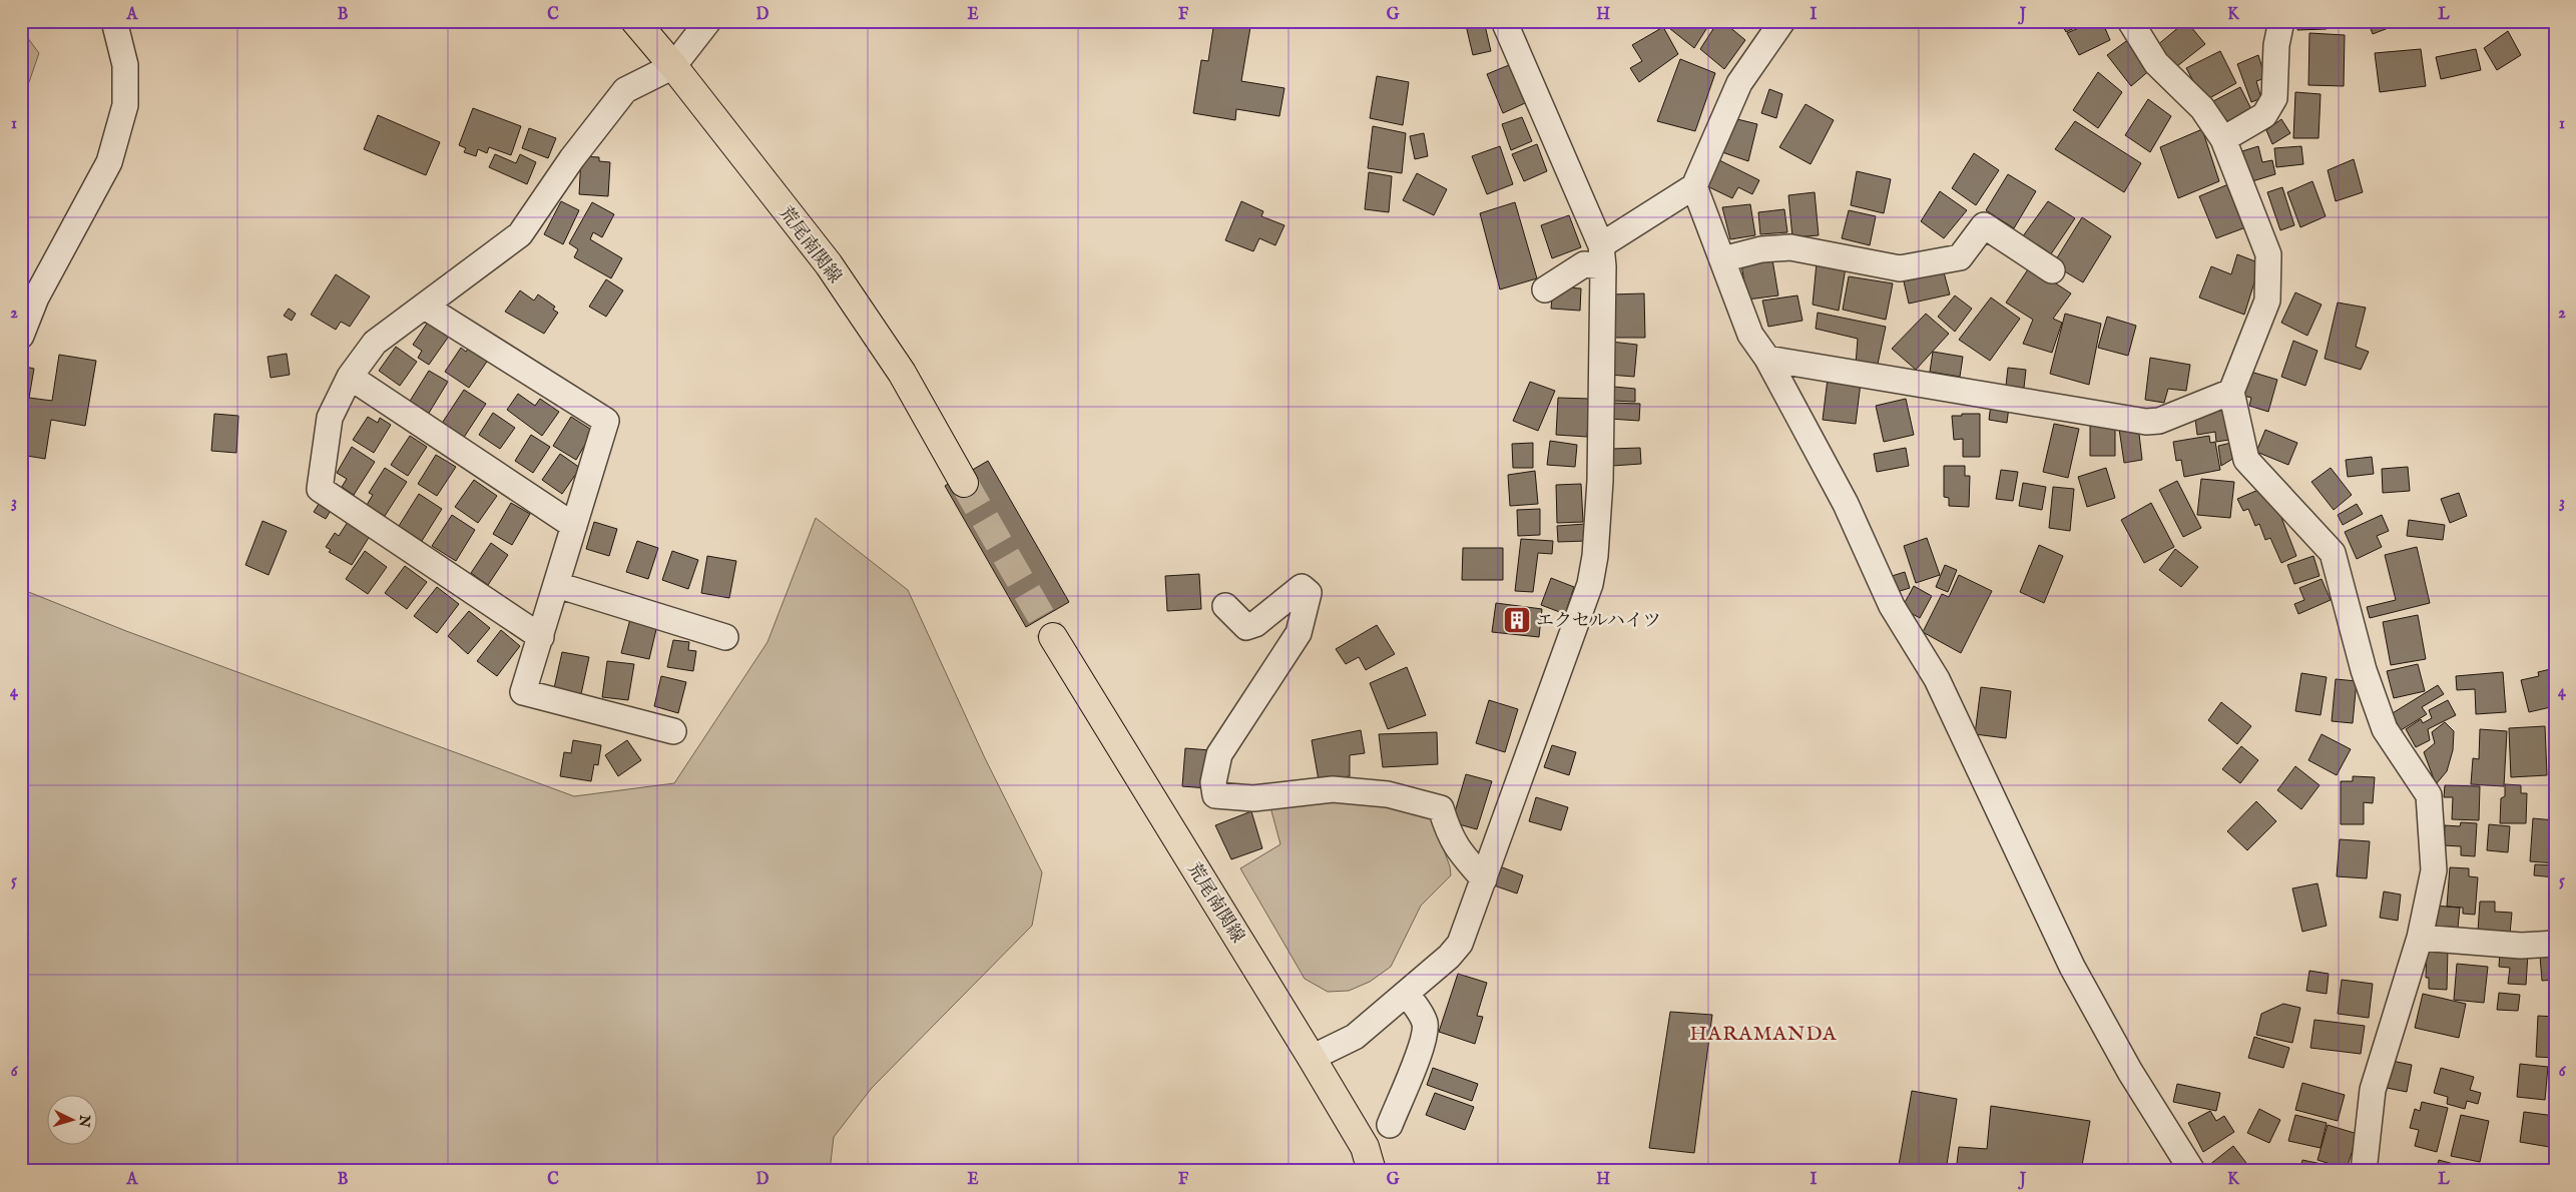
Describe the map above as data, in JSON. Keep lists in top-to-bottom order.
{
  "streets": {
    "main road": ["荒尾南関線"]
  },
  "districts": ["HARAMANDA"],
  "places": {
    "building": ["エクセルハイツ"]
  },
  "north": "right",
  "grid": {
    "columns": [
      "A",
      "B",
      "C",
      "D",
      "E",
      "F",
      "G",
      "H",
      "I",
      "J",
      "K",
      "L"
    ],
    "rows": [
      "1",
      "2",
      "3",
      "4",
      "5",
      "6"
    ]
  }
}
